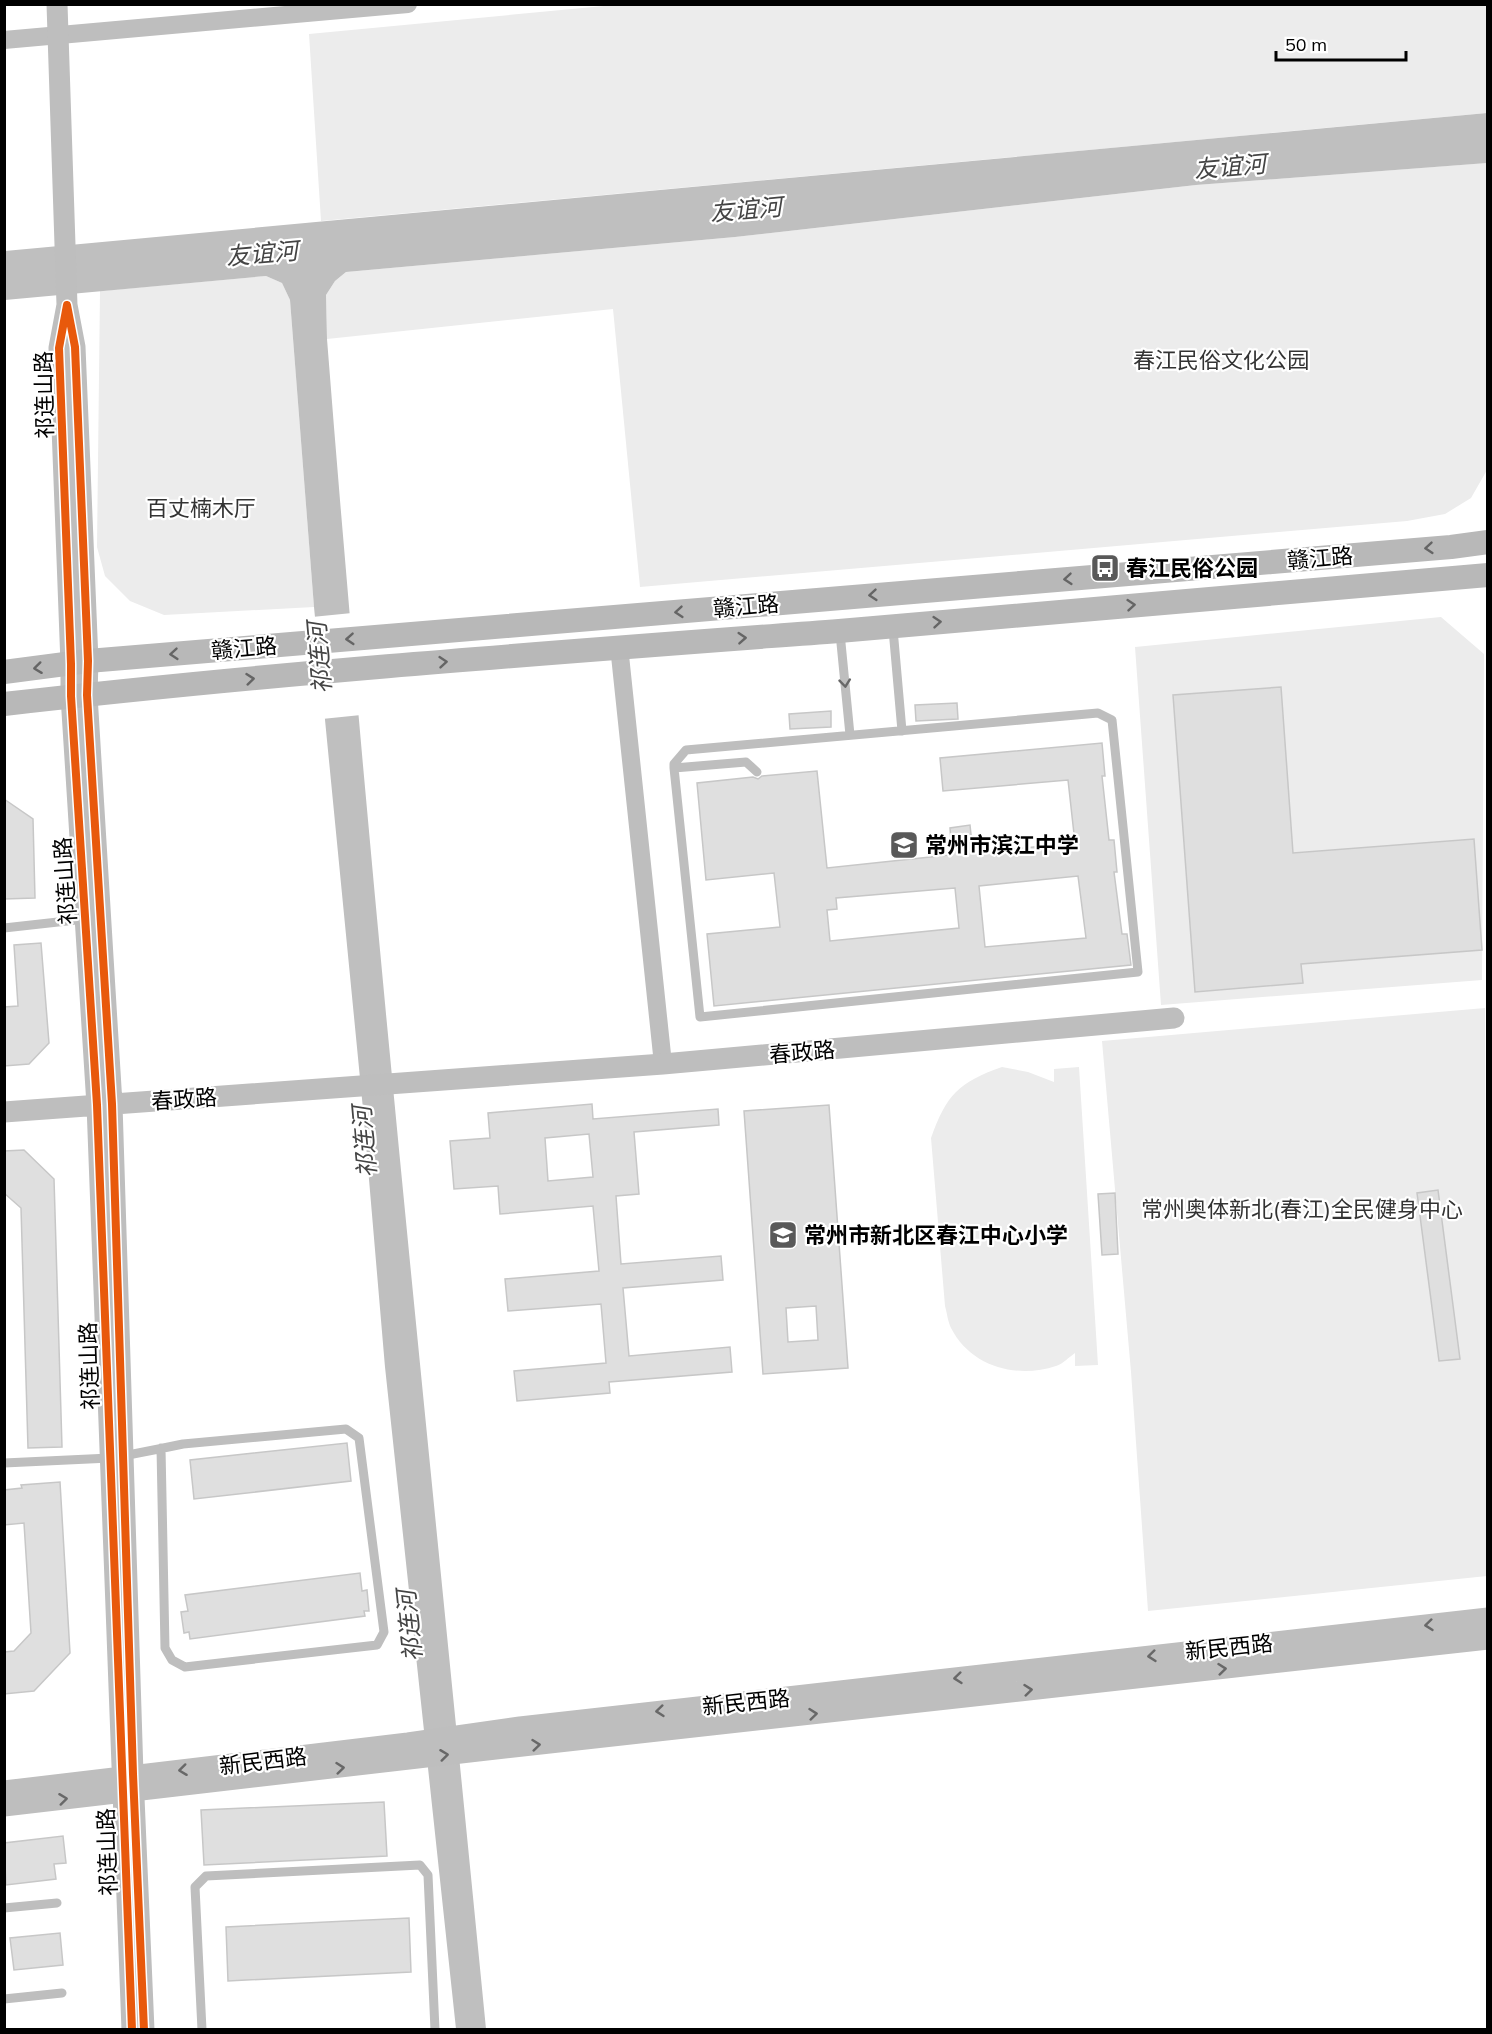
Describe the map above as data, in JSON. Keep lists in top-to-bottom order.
{
  "streets": {
    "main road": ["赣江路"],
    "street": ["祁连山路", "春政路", "新民西路"]
  },
  "crossings": [
    ["祁连山路", "赣江路"],
    ["祁连山路", "春政路"],
    ["祁连山路", "新民西路"]
  ],
  "water": ["友谊河", "祁连河"],
  "parks": ["春江民俗文化公园", "百丈楠木厅", "常州奥体新北(春江)全民健身中心"],
  "places": {
    "bus stop": ["春江民俗公园"],
    "school or university": ["常州市滨江中学", "常州市新北区春江中心小学"]
  },
  "scale_bar": "50 m"
}
